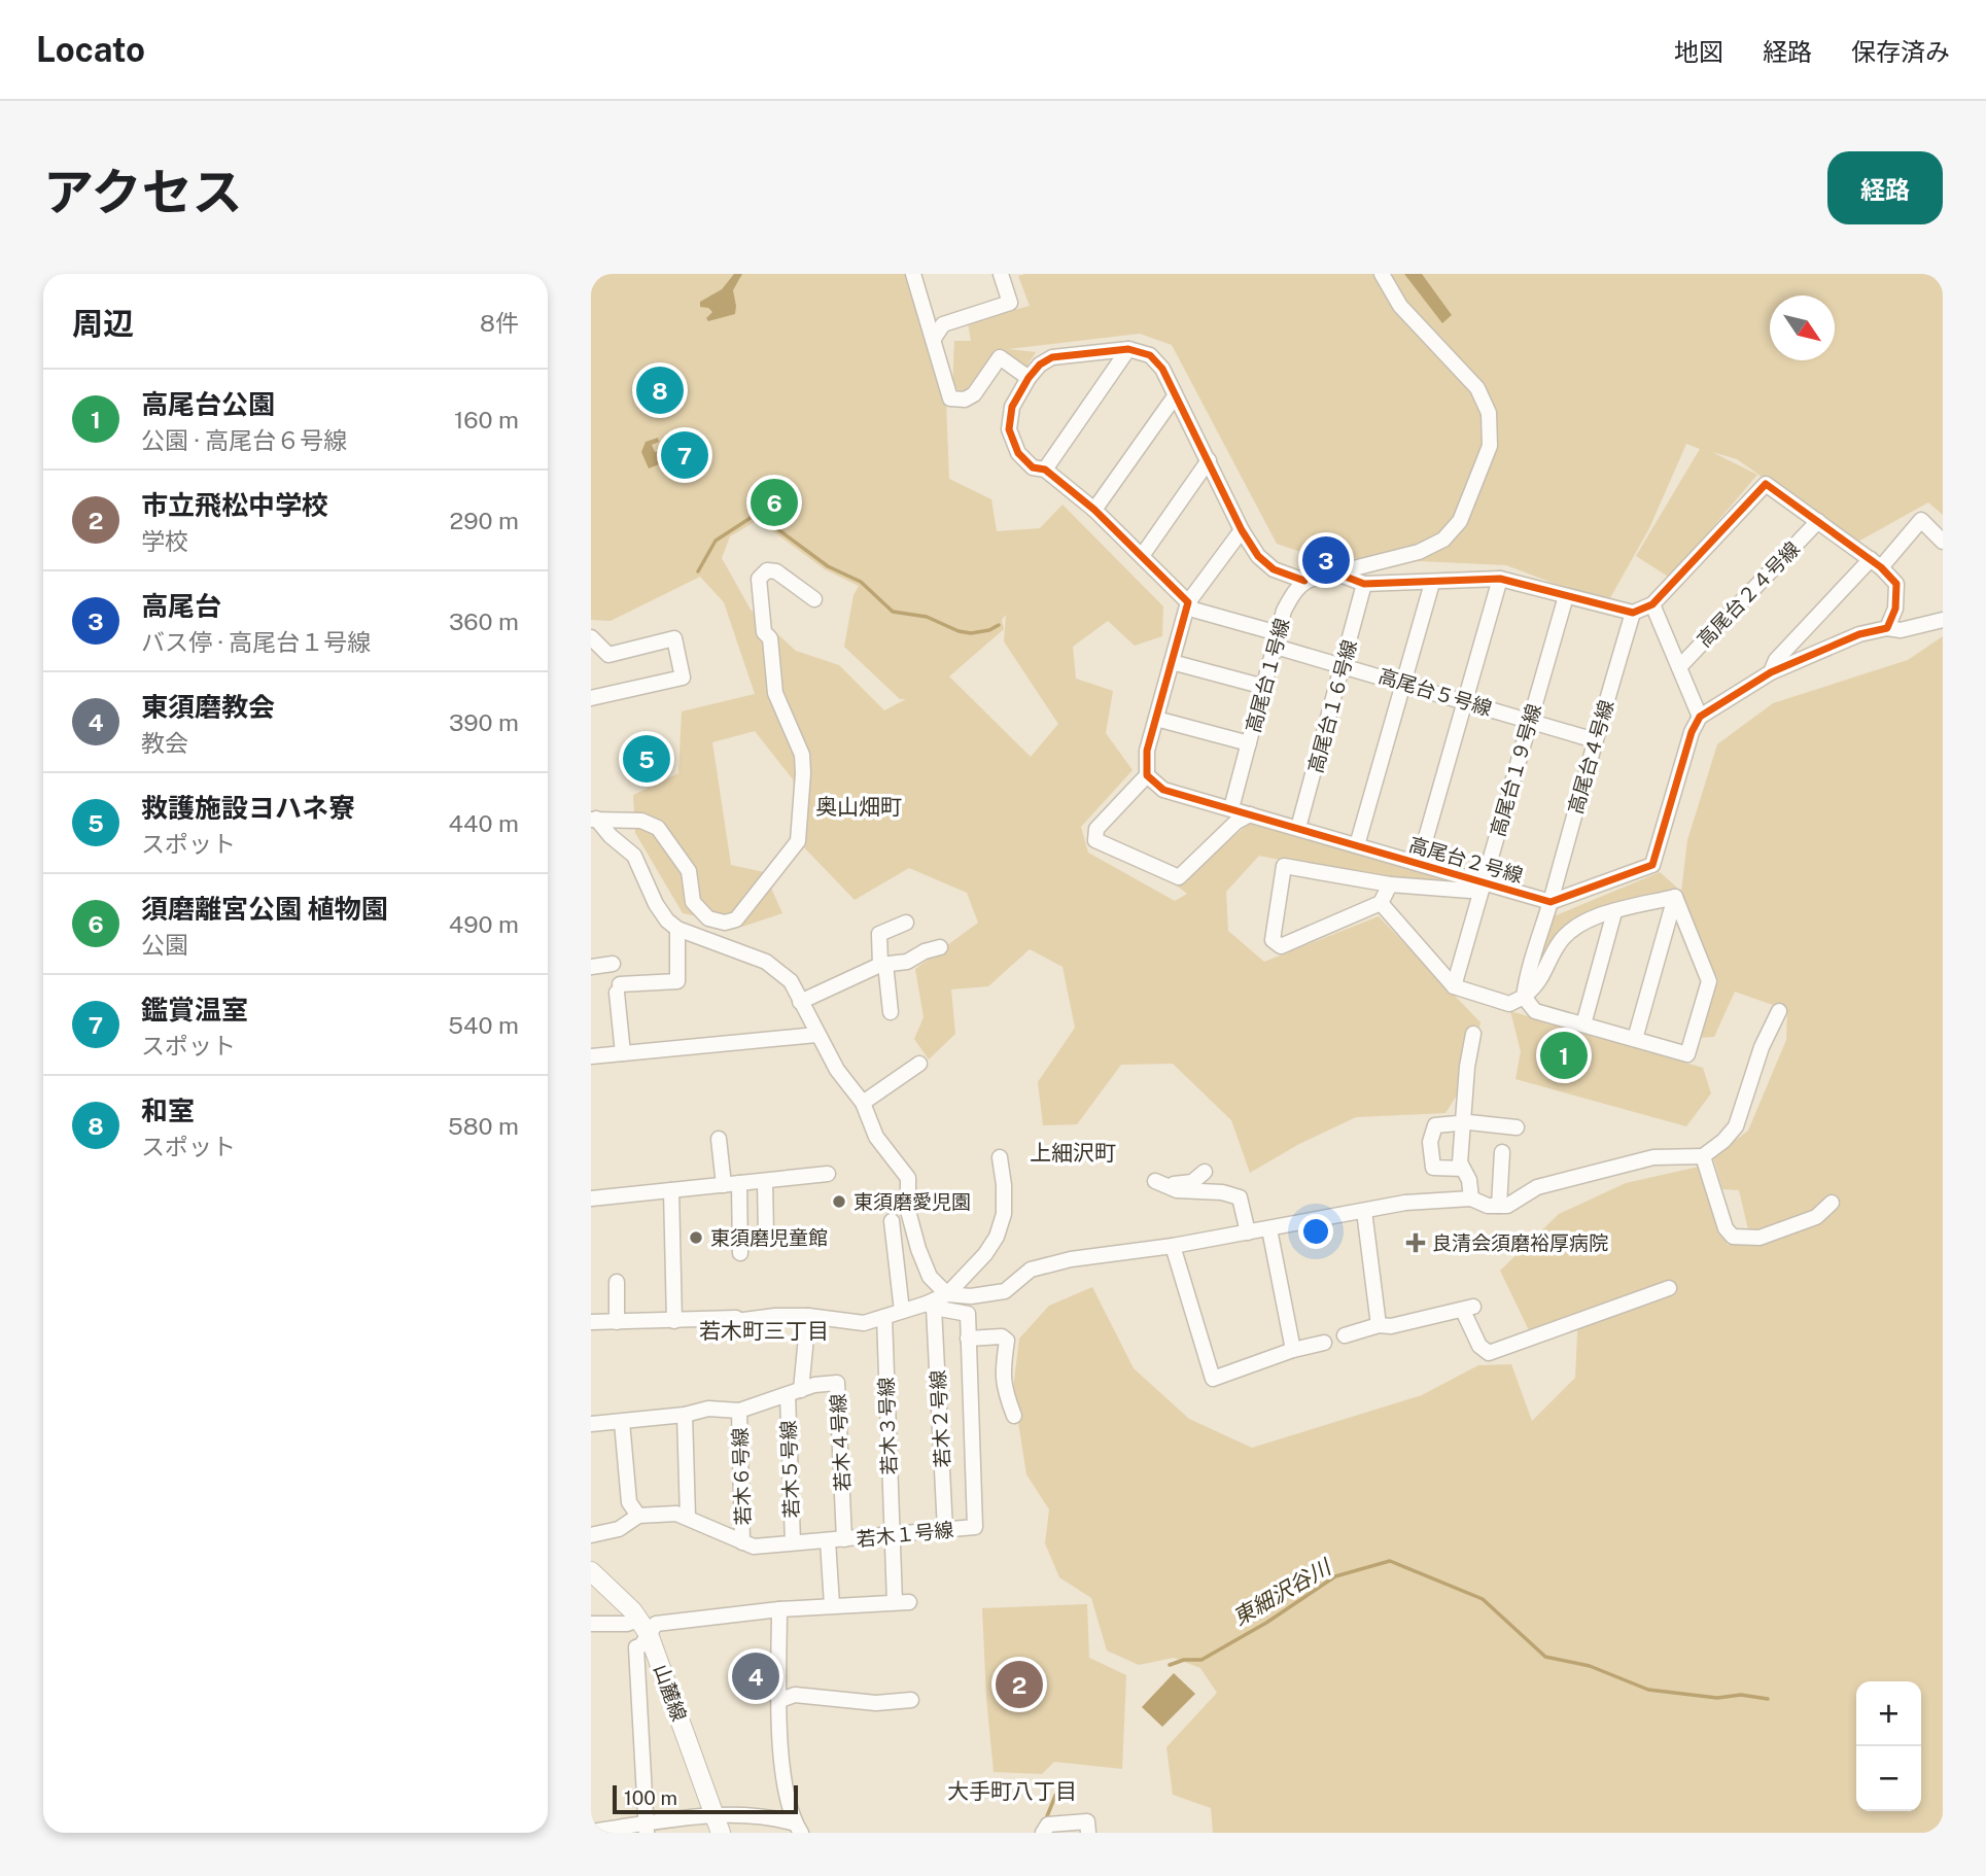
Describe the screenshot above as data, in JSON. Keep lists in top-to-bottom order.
{
  "streets": {
    "main road": ["山麓線"],
    "street": [
      "高尾台２４号線",
      "高尾台１号線",
      "高尾台５号線",
      "高尾台１６号線",
      "高尾台４号線",
      "高尾台１９号線",
      "高尾台２号線",
      "若木２号線",
      "若木３号線",
      "若木４号線",
      "若木５号線",
      "若木６号線",
      "若木１号線"
    ]
  },
  "crossings": [
    ["高尾台１号線", "高尾台５号線"],
    ["高尾台１号線", "高尾台２号線"],
    ["高尾台５号線", "高尾台１６号線"],
    ["高尾台５号線", "高尾台４号線"],
    ["高尾台５号線", "高尾台１９号線"],
    ["高尾台１６号線", "高尾台２号線"],
    ["高尾台４号線", "高尾台２号線"],
    ["高尾台１９号線", "高尾台２号線"],
    ["若木２号線", "若木１号線"],
    ["若木３号線", "若木１号線"],
    ["若木４号線", "若木５号線"],
    ["若木４号線", "若木１号線"],
    ["若木５号線", "若木１号線"],
    ["若木６号線", "若木１号線"]
  ],
  "districts": [
    "奥山畑町",
    "上細沢町",
    "若木町三丁目",
    "大手町八丁目"
  ],
  "water": ["東細沢谷川"],
  "places": {
    "other": ["東須磨愛児園", "東須磨児童館"],
    "health": ["良清会須磨裕厚病院"]
  },
  "scale_bar": "100 m",
  "north": "bottom right",
  "page": {
    "header": "Locato",
    "nav": ["地図", "経路", "保存済み"],
    "title": "アクセス",
    "buttons": "経路",
    "heading": ["周辺", "8件"],
    "pins": [
      "8",
      "7",
      "6",
      "3",
      "5",
      "1",
      "4",
      "2"
    ],
    "list": [
      {
        "mark": "1",
        "name": "高尾台公園",
        "note": "公園 · 高尾台６号線",
        "value": "160 m"
      },
      {
        "mark": "2",
        "name": "市立飛松中学校",
        "note": "学校",
        "value": "290 m"
      },
      {
        "mark": "3",
        "name": "高尾台",
        "note": "バス停 · 高尾台１号線",
        "value": "360 m"
      },
      {
        "mark": "4",
        "name": "東須磨教会",
        "note": "教会",
        "value": "390 m"
      },
      {
        "mark": "5",
        "name": "救護施設ヨハネ寮",
        "note": "スポット",
        "value": "440 m"
      },
      {
        "mark": "6",
        "name": "須磨離宮公園 植物園",
        "note": "公園",
        "value": "490 m"
      },
      {
        "mark": "7",
        "name": "鑑賞温室",
        "note": "スポット",
        "value": "540 m"
      },
      {
        "mark": "8",
        "name": "和室",
        "note": "スポット",
        "value": "580 m"
      }
    ],
    "map_buttons": ["+", "−"],
    "scale": "100 m"
  }
}
